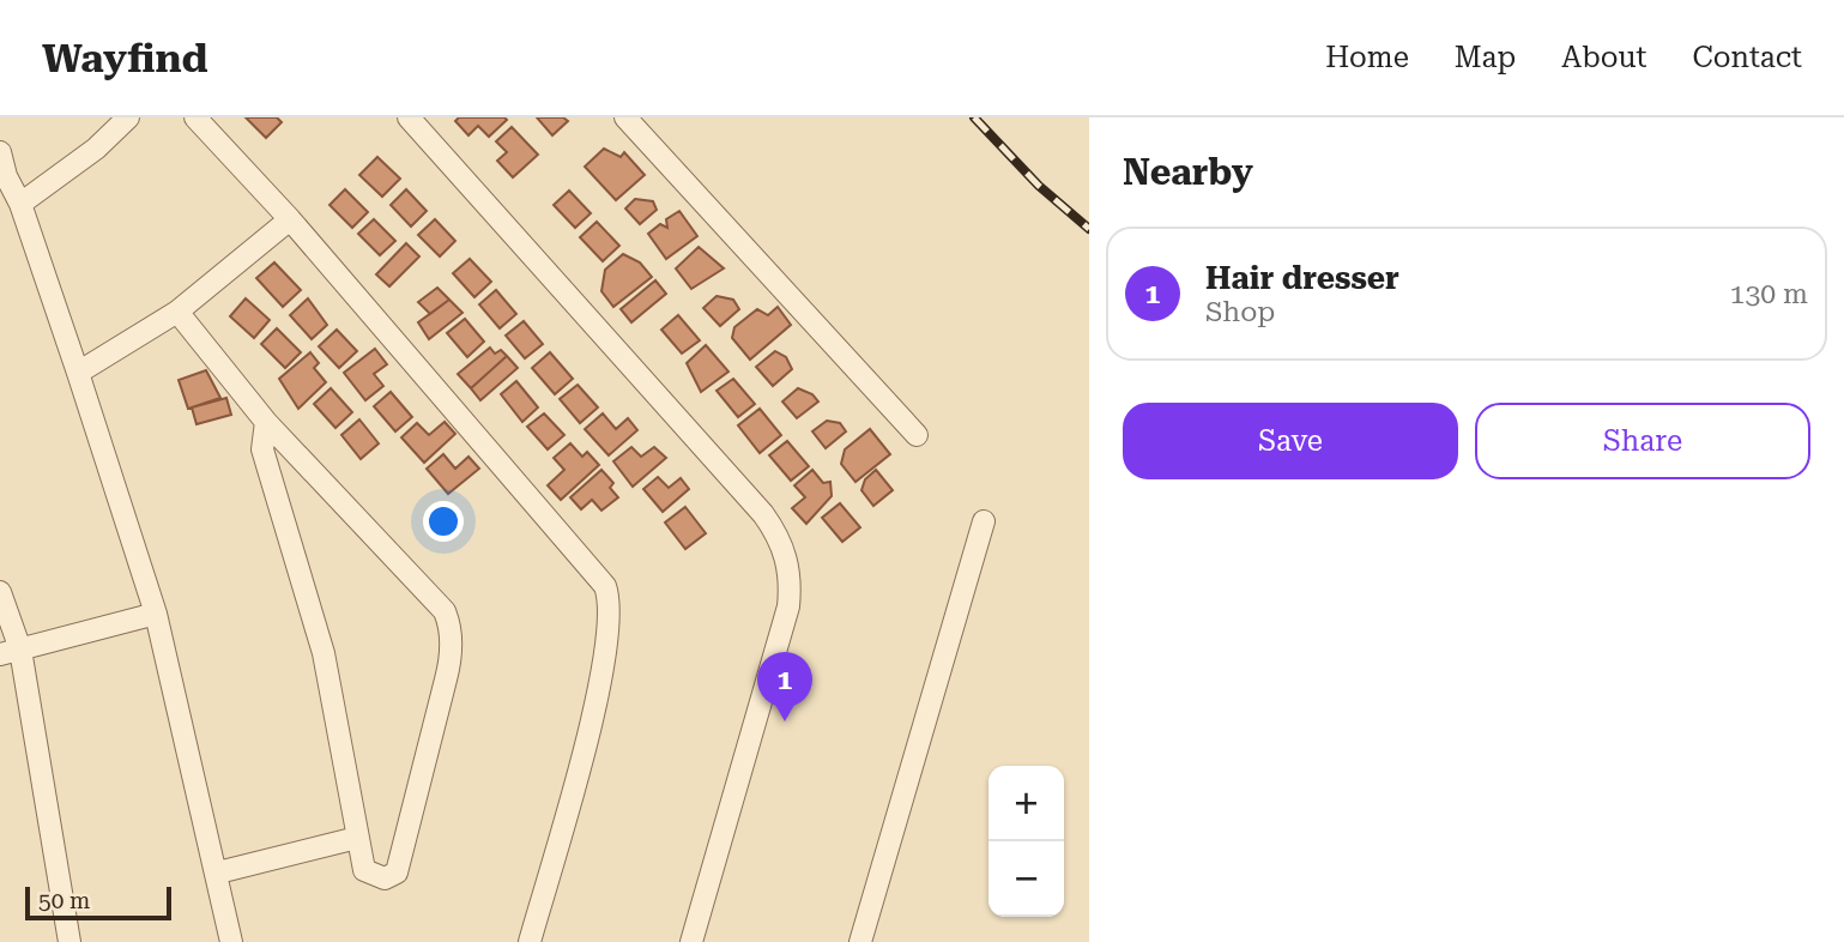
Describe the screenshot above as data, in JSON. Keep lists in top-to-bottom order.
{
  "scale_bar": "50 m",
  "page": {
    "header": "Wayfind",
    "nav": [
      "Home",
      "Map",
      "About",
      "Contact"
    ],
    "heading": "Nearby",
    "list": [
      {
        "mark": "1",
        "name": "Hair dresser",
        "note": "Shop",
        "value": "130 m"
      }
    ],
    "buttons": ["Save", "Share"],
    "pins": "1",
    "map_buttons": ["+", "−"],
    "scale": "50 m"
  }
}
